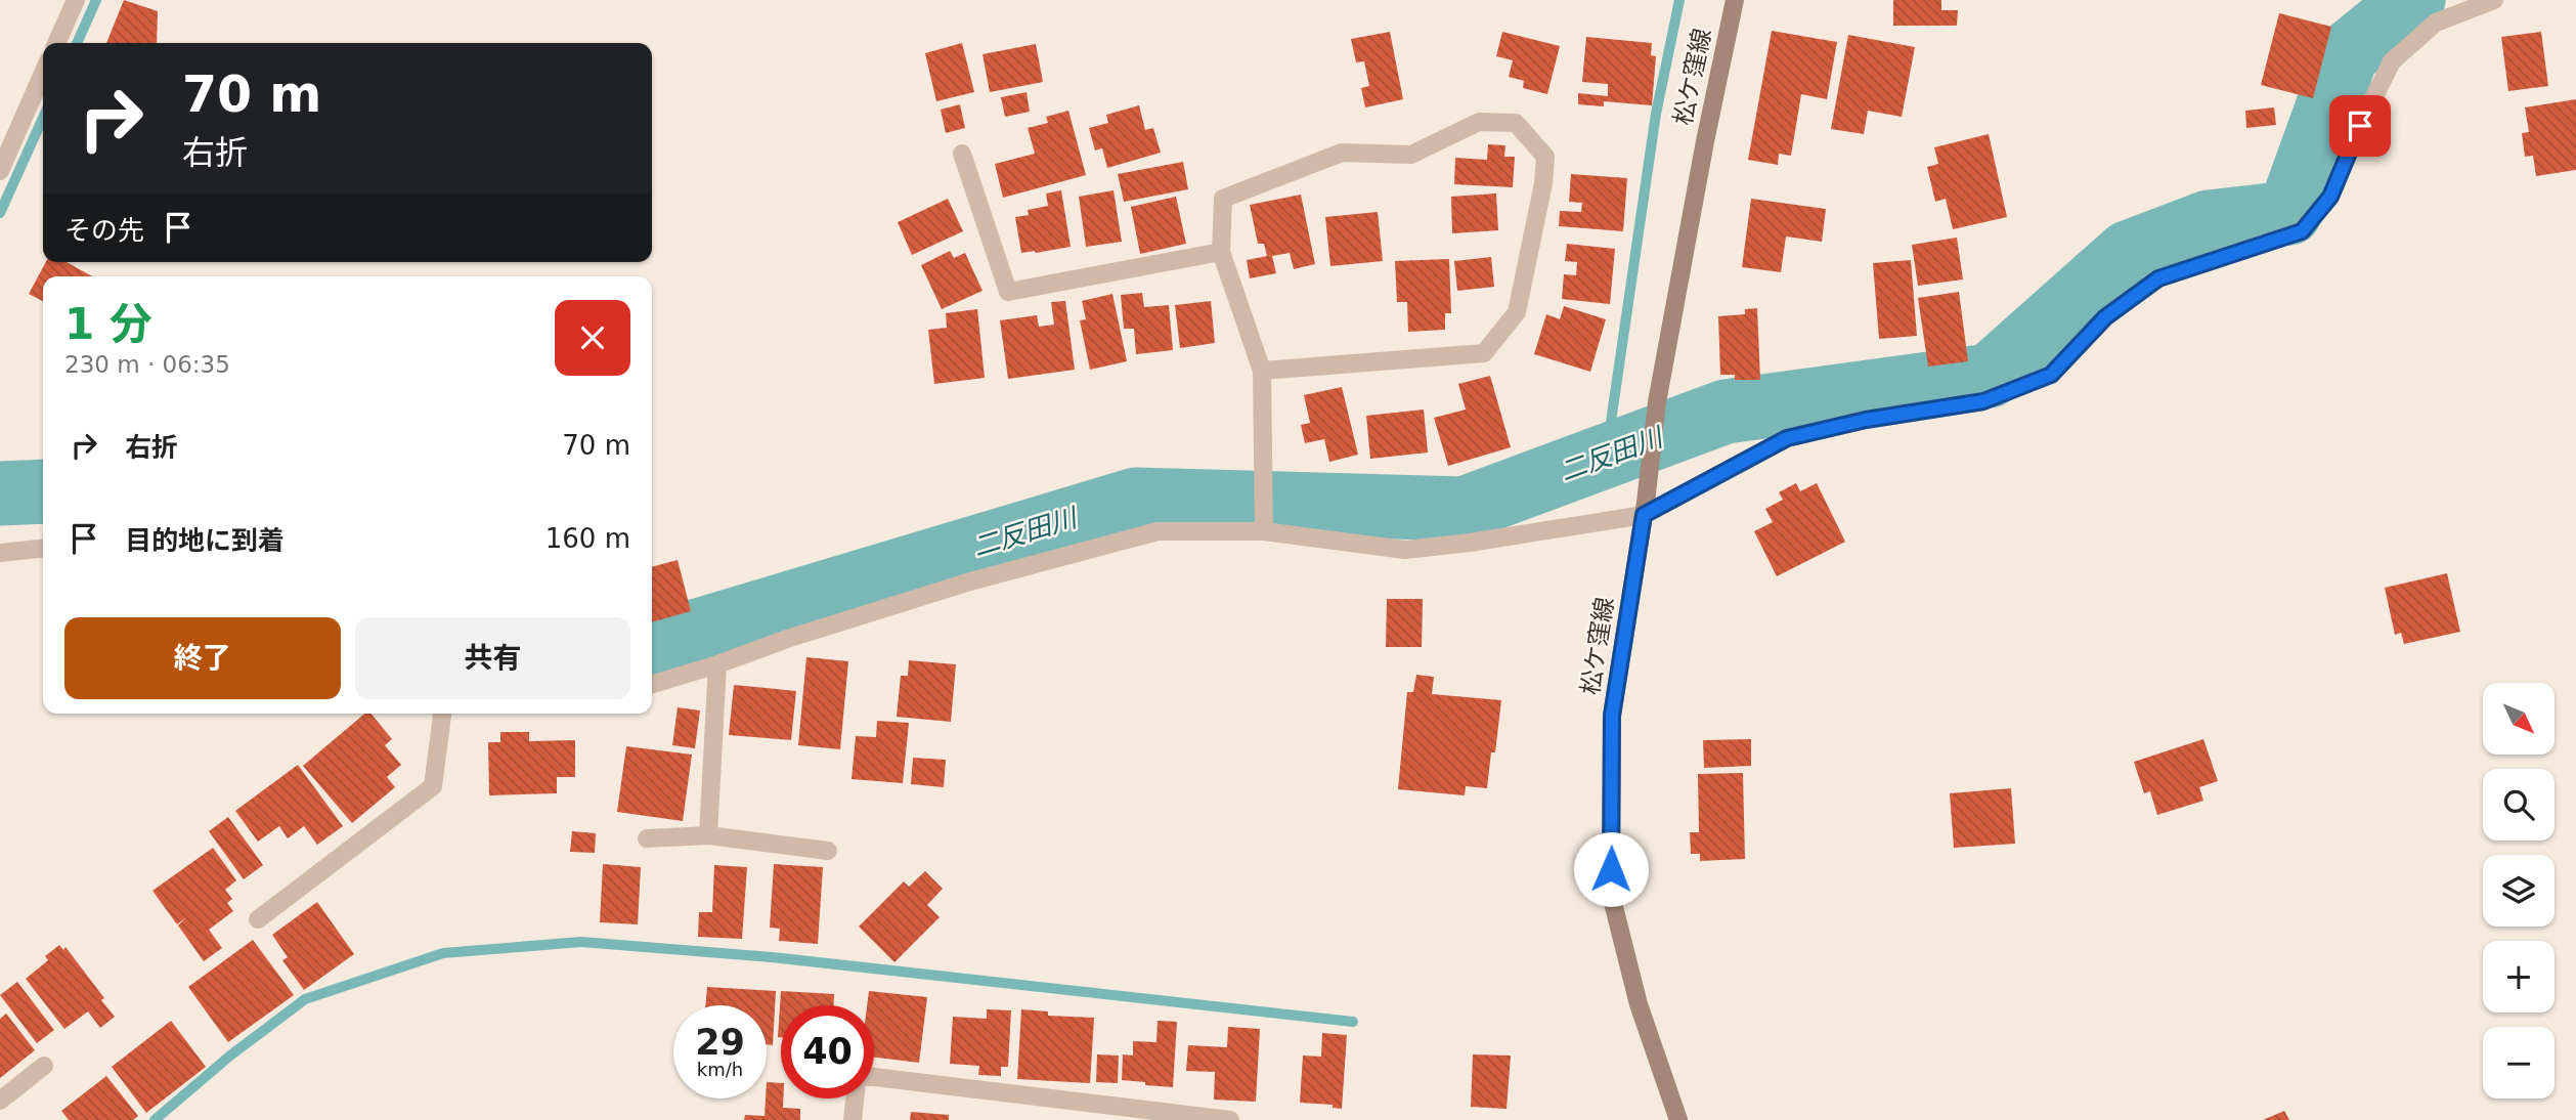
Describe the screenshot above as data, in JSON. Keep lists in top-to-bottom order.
{
  "streets": {
    "street": ["松ケ窪線"]
  },
  "water": ["二反田川"],
  "north": "bottom right",
  "page": {
    "turn": ["70 m", "右折"],
    "then": "その先",
    "heading": ["1 分", "230 m · 06:35"],
    "list": [
      {
        "name": "右折",
        "value": "70 m"
      },
      {
        "name": "目的地に到着",
        "value": "160 m"
      }
    ],
    "buttons": ["終了", "共有"],
    "map_buttons": ["+", "−"],
    "speed": "29 km/h",
    "limit": "40"
  }
}
